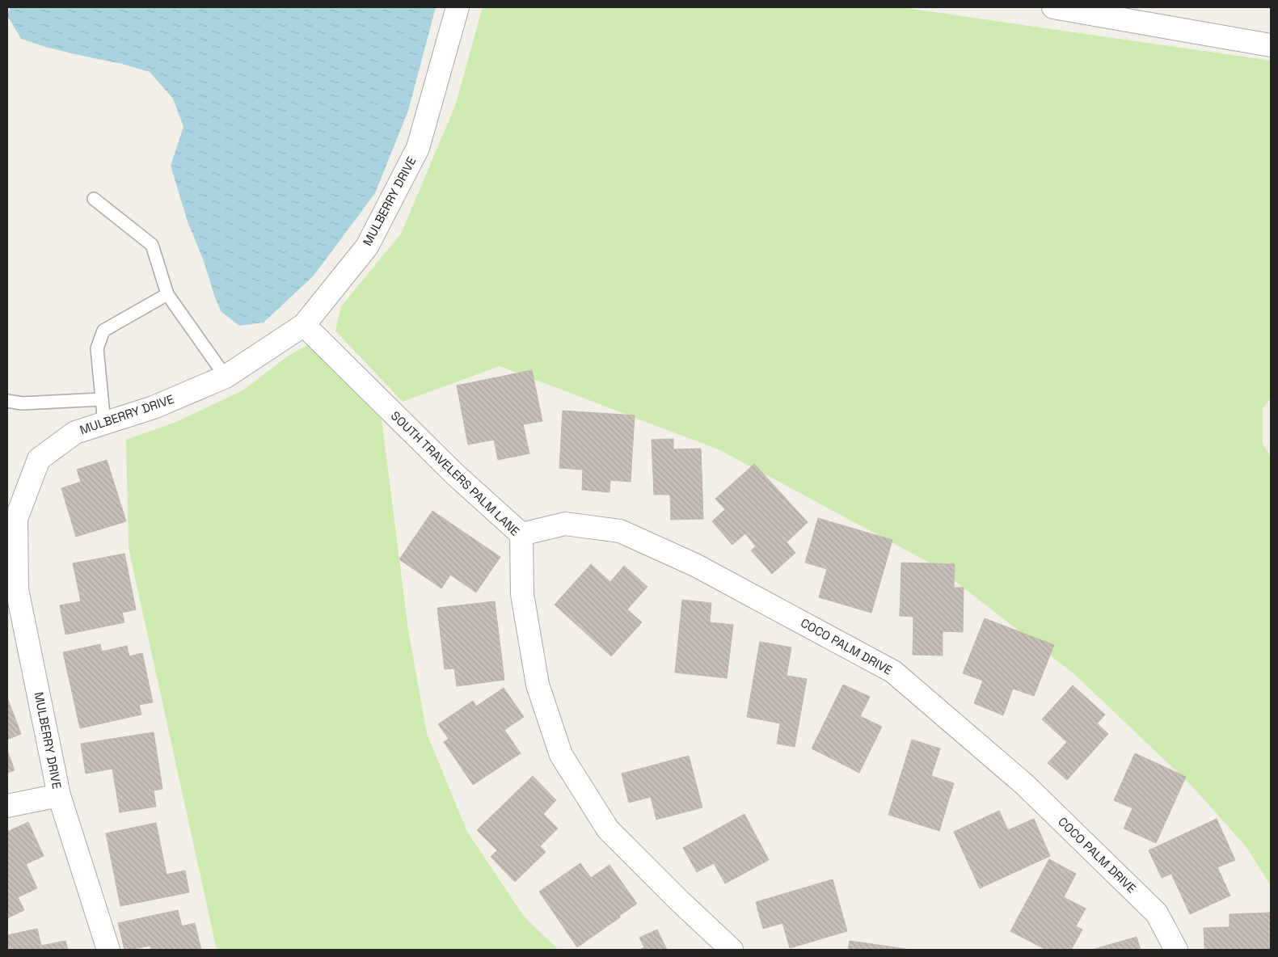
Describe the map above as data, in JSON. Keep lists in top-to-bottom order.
{
  "streets": {
    "street": ["MULBERRY DRIVE", "SOUTH TRAVELERS PALM LANE", "COCO PALM DRIVE"]
  },
  "crossings": [
    ["MULBERRY DRIVE", "SOUTH TRAVELERS PALM LANE"],
    ["SOUTH TRAVELERS PALM LANE", "COCO PALM DRIVE"]
  ]
}
